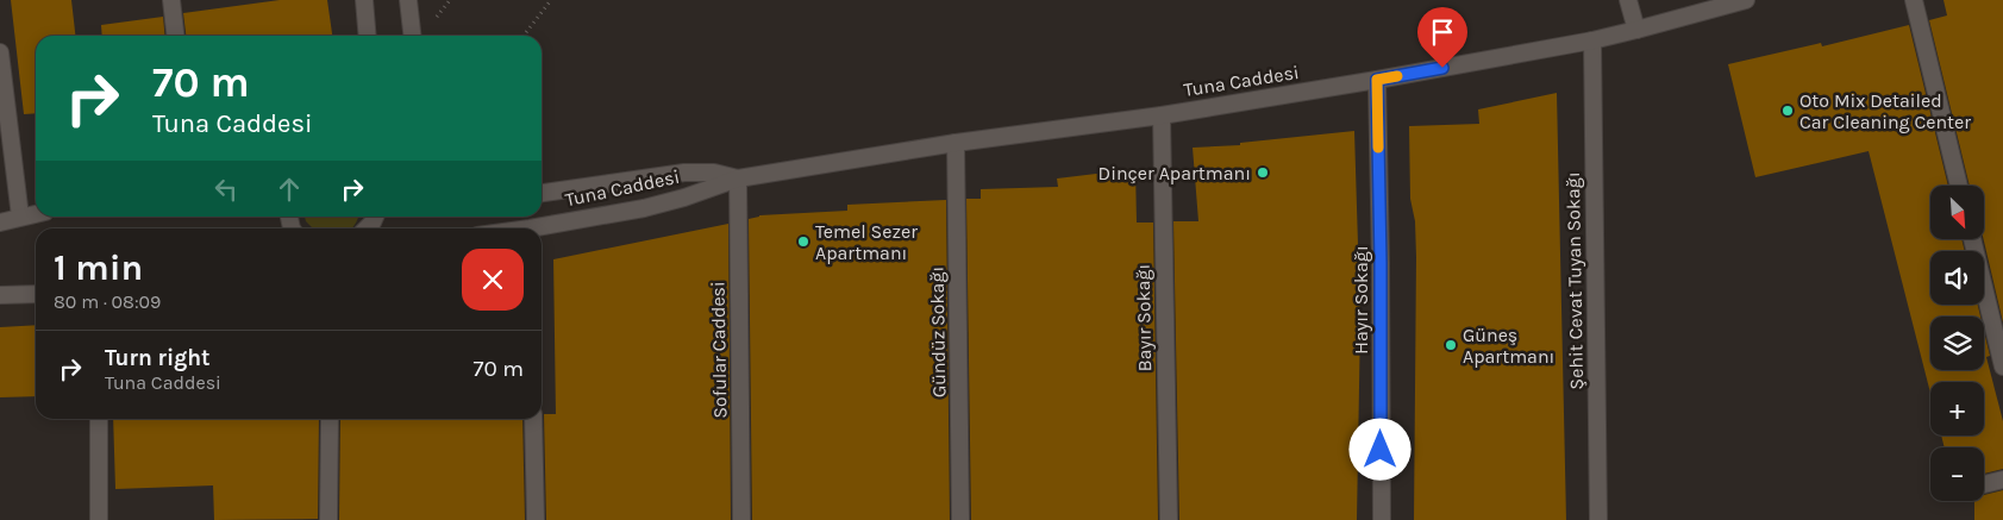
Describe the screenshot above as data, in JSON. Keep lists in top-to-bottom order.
{
  "streets": {
    "street": [
      "Tuna Caddesi",
      "Şehit Cevat Tuyan Sokağı",
      "Hayır Sokağı",
      "Bayır Sokağı",
      "Gündüz Sokağı",
      "Sofular Caddesi"
    ]
  },
  "crossings": [
    ["Tuna Caddesi", "Şehit Cevat Tuyan Sokağı"],
    ["Tuna Caddesi", "Hayır Sokağı"],
    ["Tuna Caddesi", "Bayır Sokağı"],
    ["Tuna Caddesi", "Gündüz Sokağı"],
    ["Tuna Caddesi", "Sofular Caddesi"]
  ],
  "places": [
    "Oto Mix Detailed Car Cleaning Center",
    "Dinçer Apartmanı",
    "Temel Sezer Apartmanı",
    "Güneş Apartmanı"
  ],
  "north": "bottom right",
  "page": {
    "turn": ["70 m", "Tuna Caddesi"],
    "map_buttons": ["+", "−"],
    "heading": ["1 min", "80 m · 08:09"],
    "list": [
      {
        "name": "Turn right",
        "note": "Tuna Caddesi",
        "value": "70 m"
      }
    ]
  }
}
